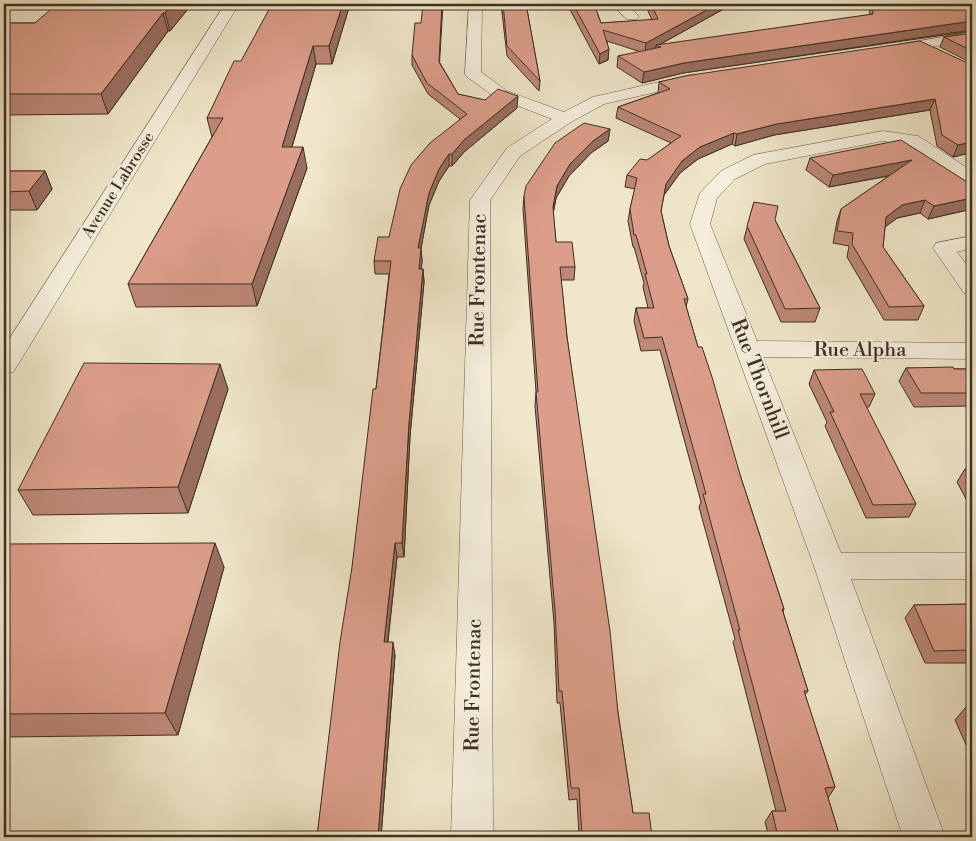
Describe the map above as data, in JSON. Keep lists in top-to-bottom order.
{
  "streets": {
    "street": [
      "Avenue Labrosse",
      "Rue Frontenac",
      "Rue Alpha",
      "Rue Thornhill"
    ]
  },
  "crossings": [
    ["Rue Alpha", "Rue Thornhill"]
  ]
}
